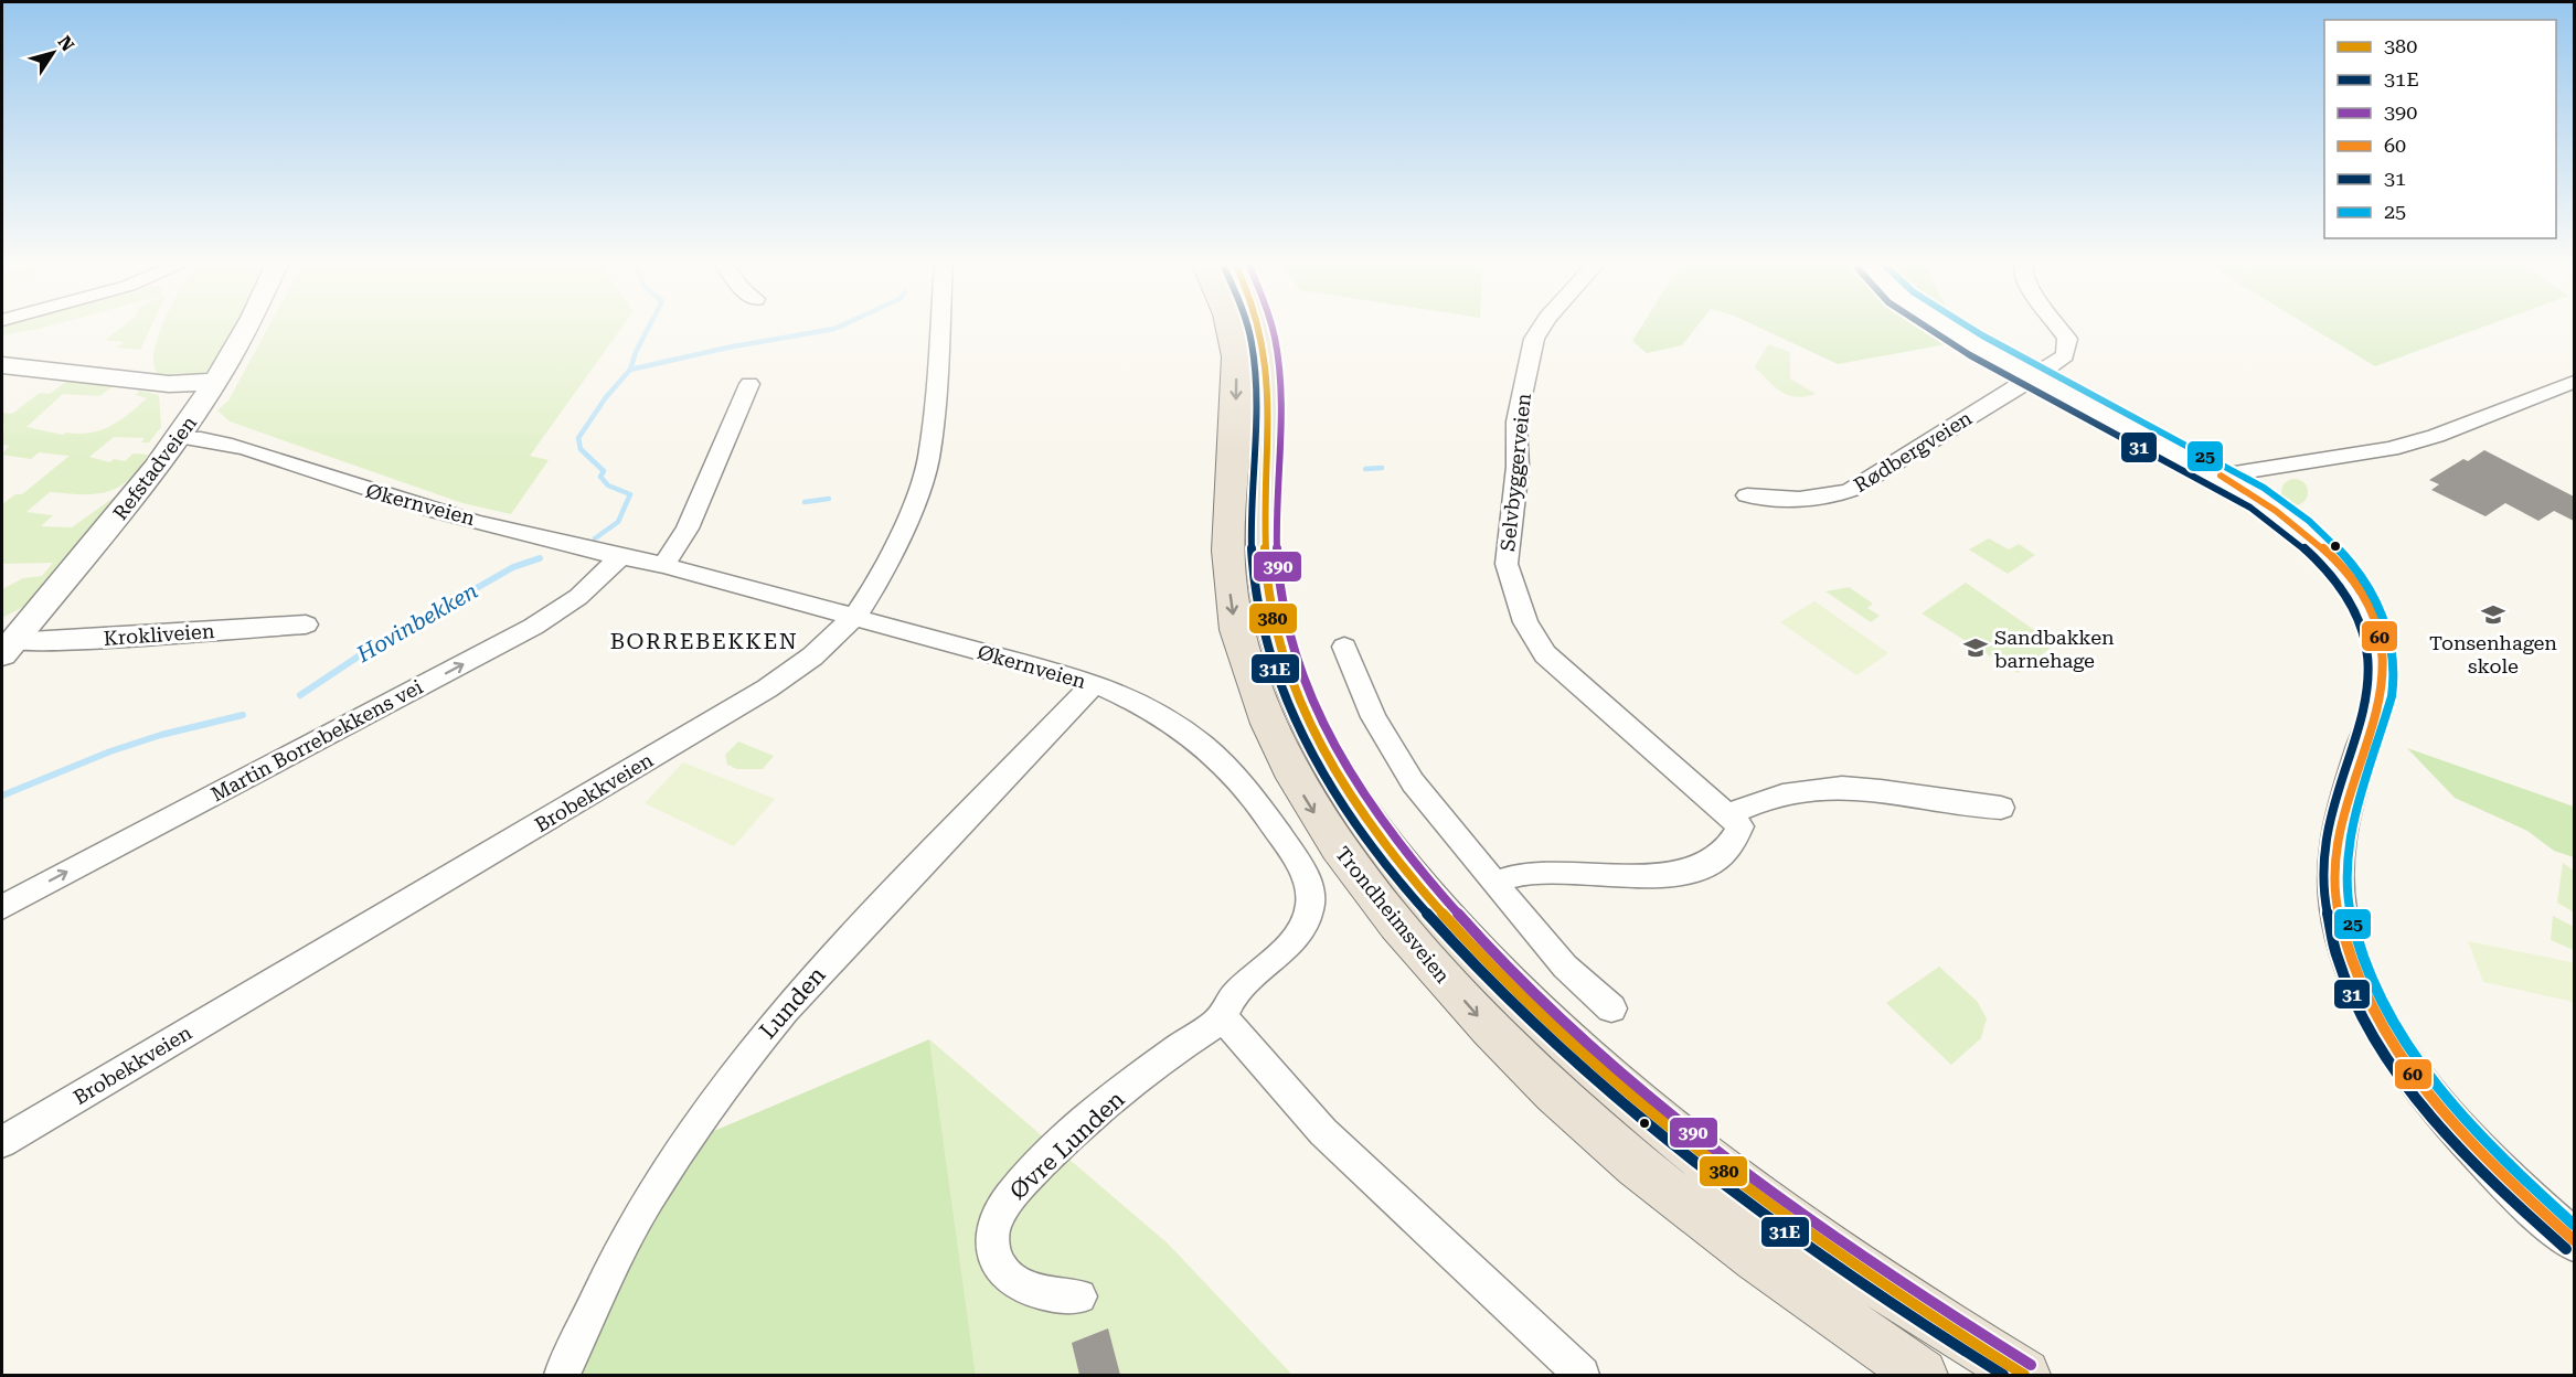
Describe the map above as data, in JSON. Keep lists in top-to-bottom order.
{
  "streets": {
    "highway": ["Trondheimsveien"],
    "street": [
      "Rødbergveien",
      "Refstadveien",
      "Selvbyggerveien",
      "Økernveien",
      "Krokliveien",
      "Martin Borrebekkens vei",
      "Brobekkveien",
      "Lunden",
      "Øvre Lunden"
    ]
  },
  "crossings": [
    ["Refstadveien", "Økernveien"],
    ["Refstadveien", "Krokliveien"],
    ["Økernveien", "Martin Borrebekkens vei"],
    ["Økernveien", "Brobekkveien"],
    ["Økernveien", "Lunden"],
    ["Økernveien", "Øvre Lunden"]
  ],
  "one_way": ["Martin Borrebekkens vei"],
  "districts": ["BORREBEKKEN"],
  "water": ["Hovinbekken"],
  "places": {
    "school or university": ["Tonsenhagen skole", "Sandbakken barnehage"]
  },
  "lines": [
    "transit line 380",
    "transit line 31E",
    "transit line 390",
    "transit line 31",
    "transit line 25",
    "transit line 60"
  ],
  "legend": [
    "380",
    "31E",
    "390",
    "60",
    "31",
    "25"
  ],
  "north": "top right"
}
